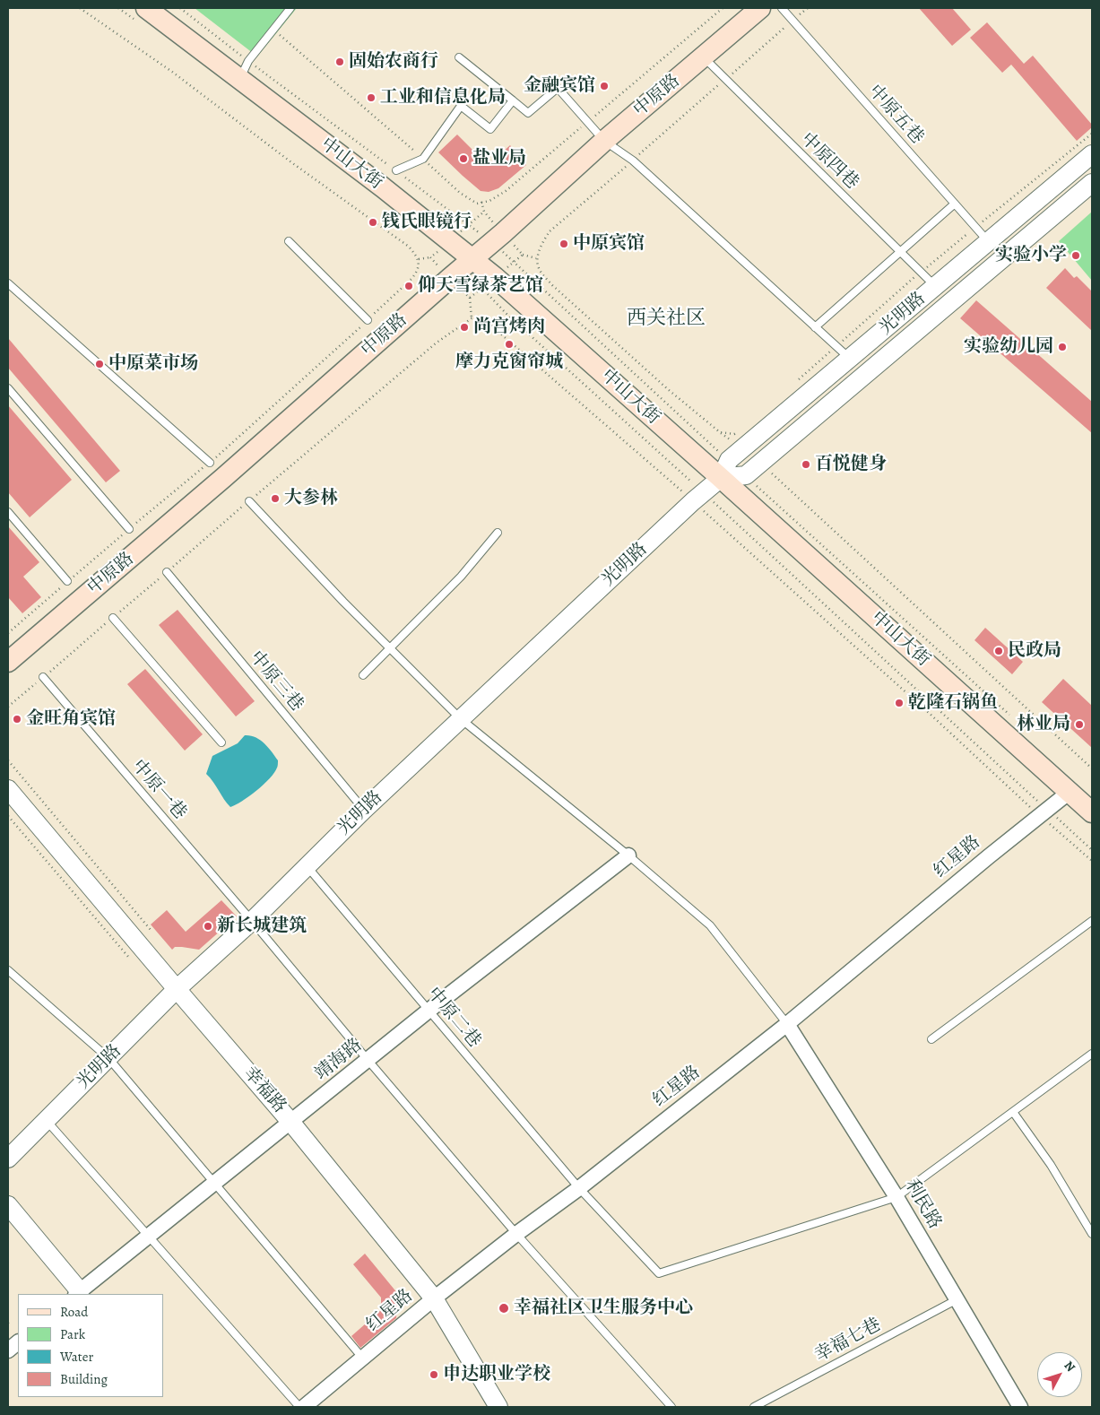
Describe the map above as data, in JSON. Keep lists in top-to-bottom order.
{
  "streets": {
    "main road": ["中原路", "中山大街"],
    "street": [
      "光明路",
      "红星路",
      "靖海路",
      "幸福路",
      "利民路"
    ],
    "lane": [
      "中原五巷",
      "中原四巷",
      "中原三巷",
      "中原一巷",
      "中原二巷",
      "幸福七巷"
    ]
  },
  "crossings": [
    ["中原路", "中原四巷"],
    ["中原路", "中山大街"],
    ["中原五巷", "光明路"],
    ["中原四巷", "光明路"],
    ["中山大街", "光明路"],
    ["中山大街", "红星路"],
    ["光明路", "中原三巷"],
    ["光明路", "中原一巷"],
    ["光明路", "中原二巷"],
    ["光明路", "幸福路"],
    ["中原一巷", "红星路"],
    ["中原一巷", "靖海路"],
    ["红星路", "中原二巷"],
    ["红星路", "幸福路"],
    ["红星路", "利民路"],
    ["中原二巷", "靖海路"],
    ["中原二巷", "利民路"],
    ["靖海路", "幸福路"],
    ["利民路", "幸福七巷"]
  ],
  "districts": ["西关社区"],
  "places": [
    "固始农商行",
    "金融宾馆",
    "工业和信息化局",
    "盐业局",
    "钱氏眼镜行",
    "中原宾馆",
    "实验小学",
    "仰天雪绿茶艺馆",
    "尚宫烤肉",
    "摩力克窗帘城",
    "实验幼儿园",
    "中原菜市场",
    "百悦健身",
    "大参林",
    "民政局",
    "乾隆石锅鱼",
    "金旺角宾馆",
    "林业局",
    "新长城建筑",
    "幸福社区卫生服务中心",
    "申达职业学校"
  ],
  "legend": [
    "Road",
    "Park",
    "Water",
    "Building"
  ],
  "north": "top right"
}
